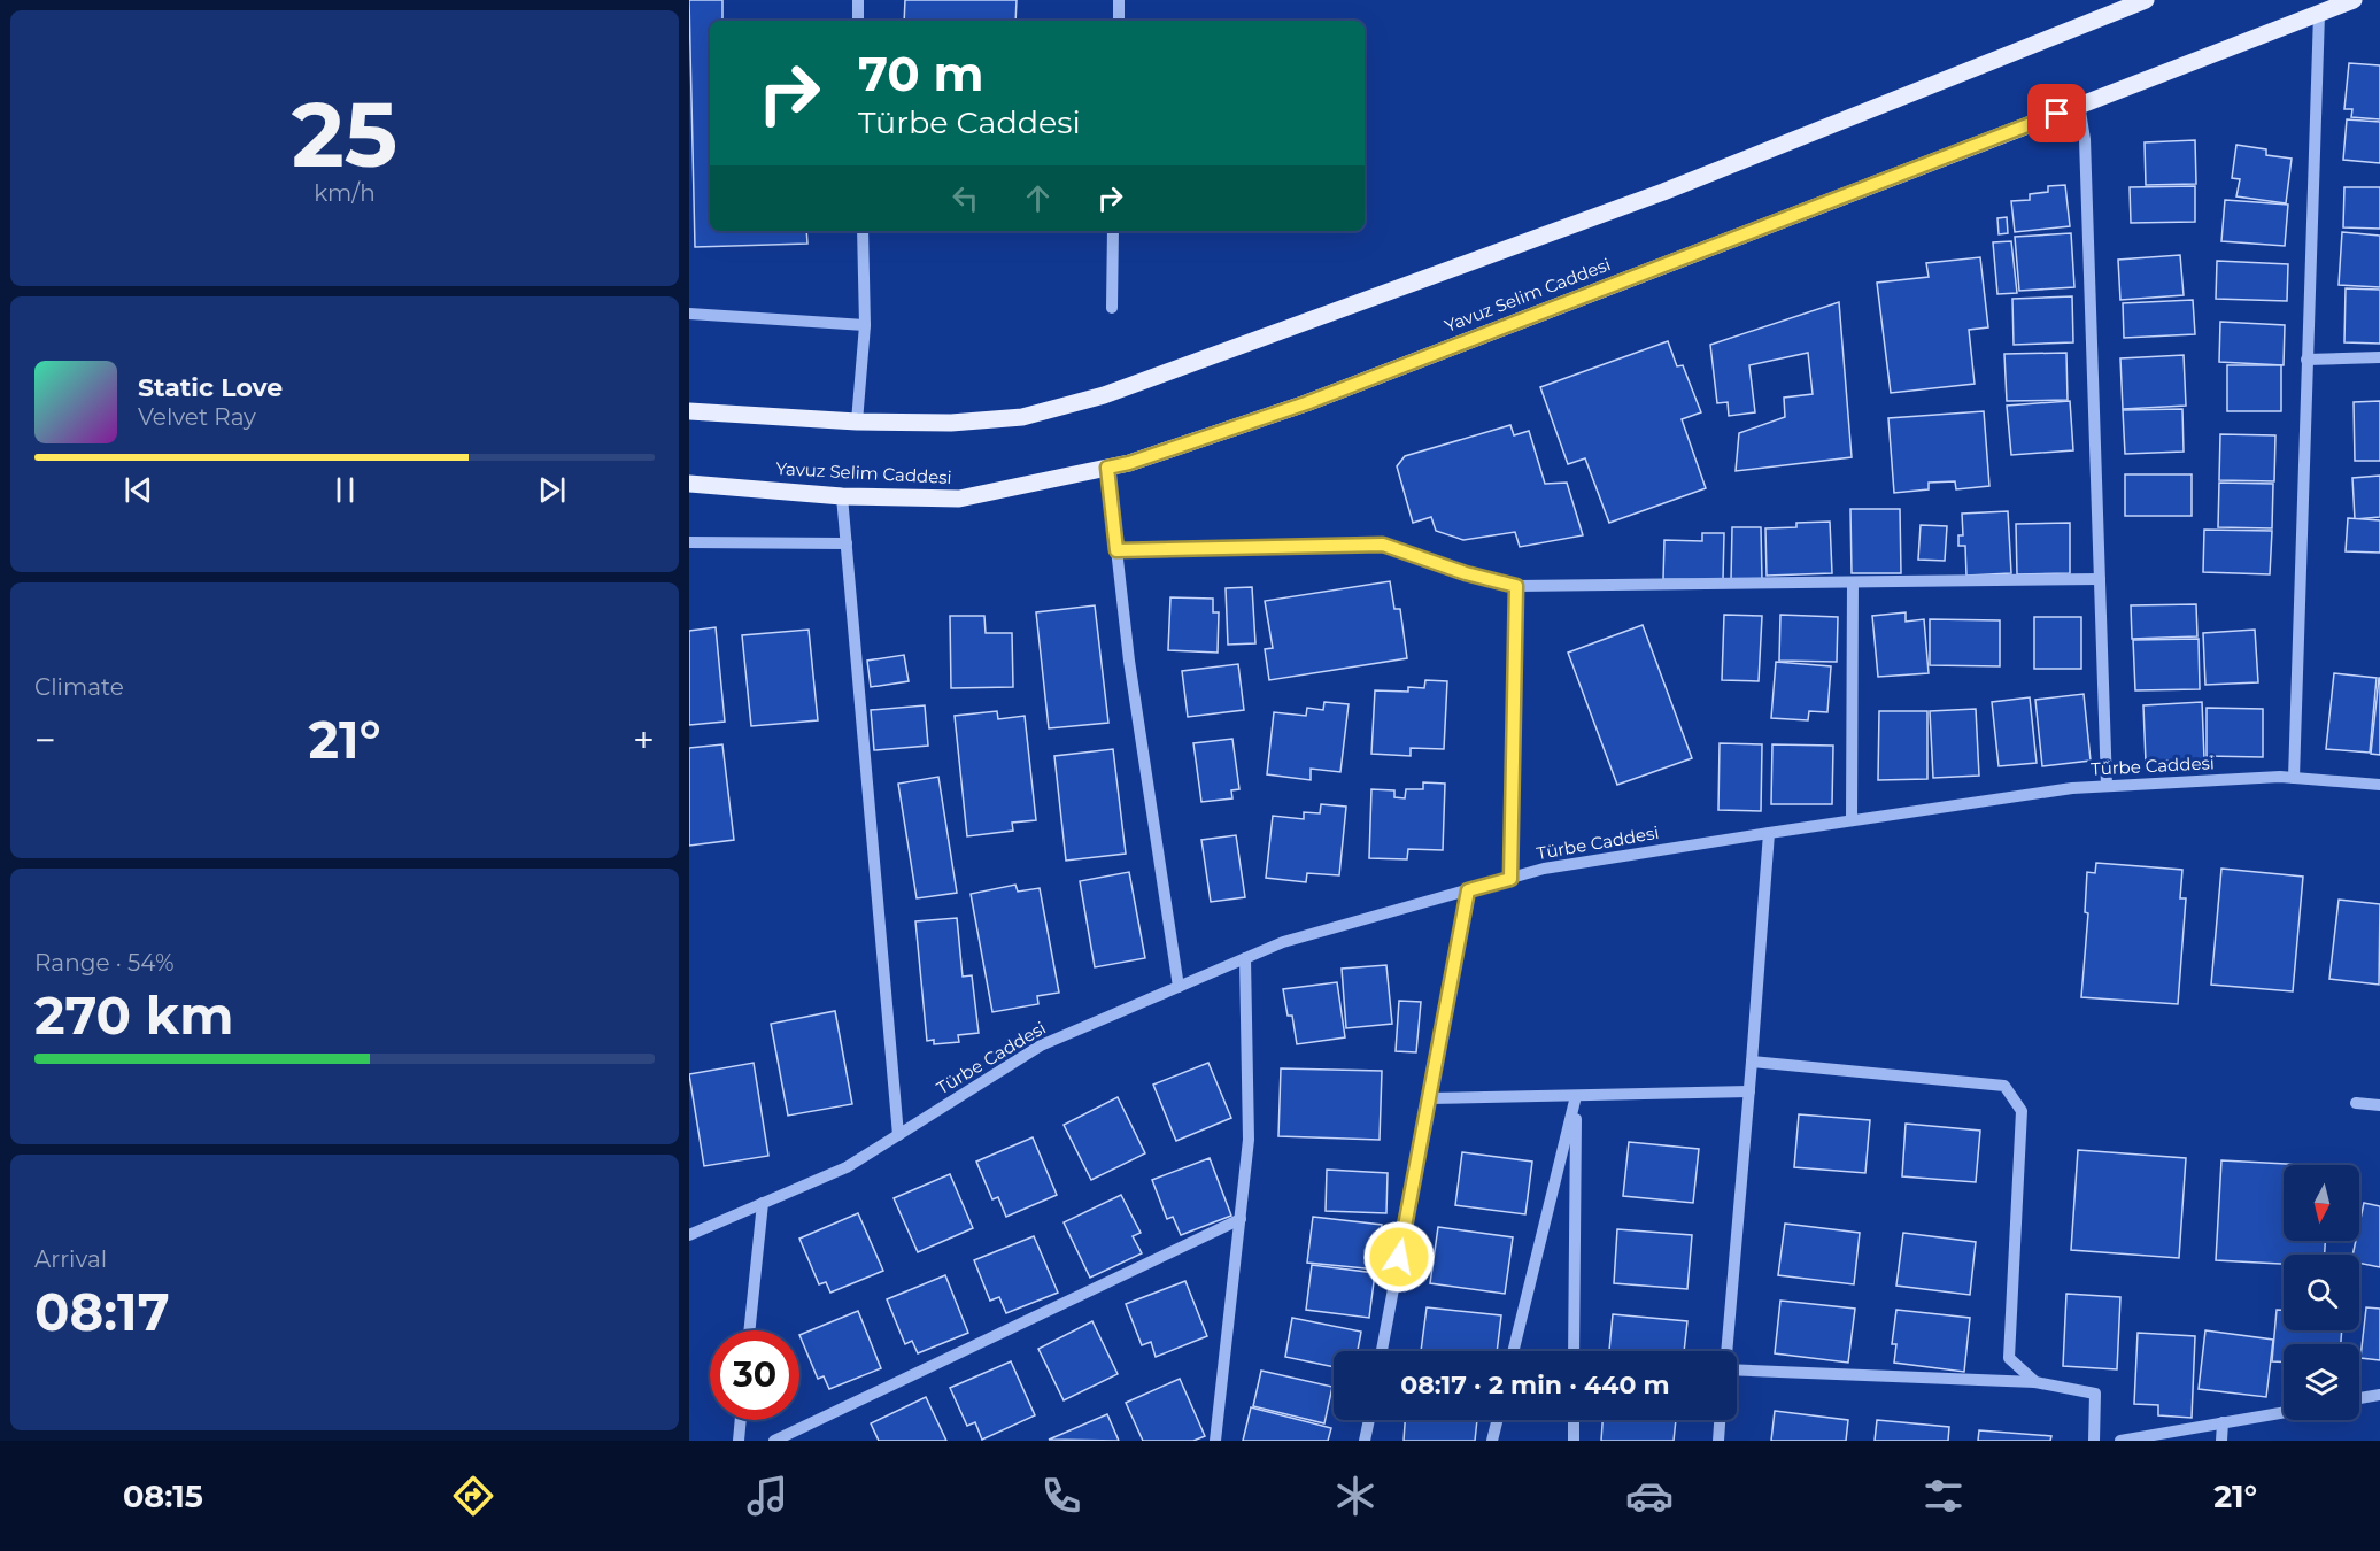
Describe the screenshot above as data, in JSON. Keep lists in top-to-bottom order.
{
  "streets": {
    "main road": ["Yavuz Selim Caddesi"],
    "street": ["Türbe Caddesi"]
  },
  "north": "bottom",
  "page": {
    "tile": [
      ["25", "km/h"],
      "Climate",
      ["Range · 54%", "270 km"],
      ["Arrival", "08:17"]
    ],
    "turn": ["70 m", "Türbe Caddesi"],
    "song": ["Static Love", "Velvet Ray"],
    "heat": ["−", "21°", "+"],
    "limit": "30",
    "trip": "08:17 · 2 min · 440 m",
    "tabs": ["08:15", "21°"]
  }
}
